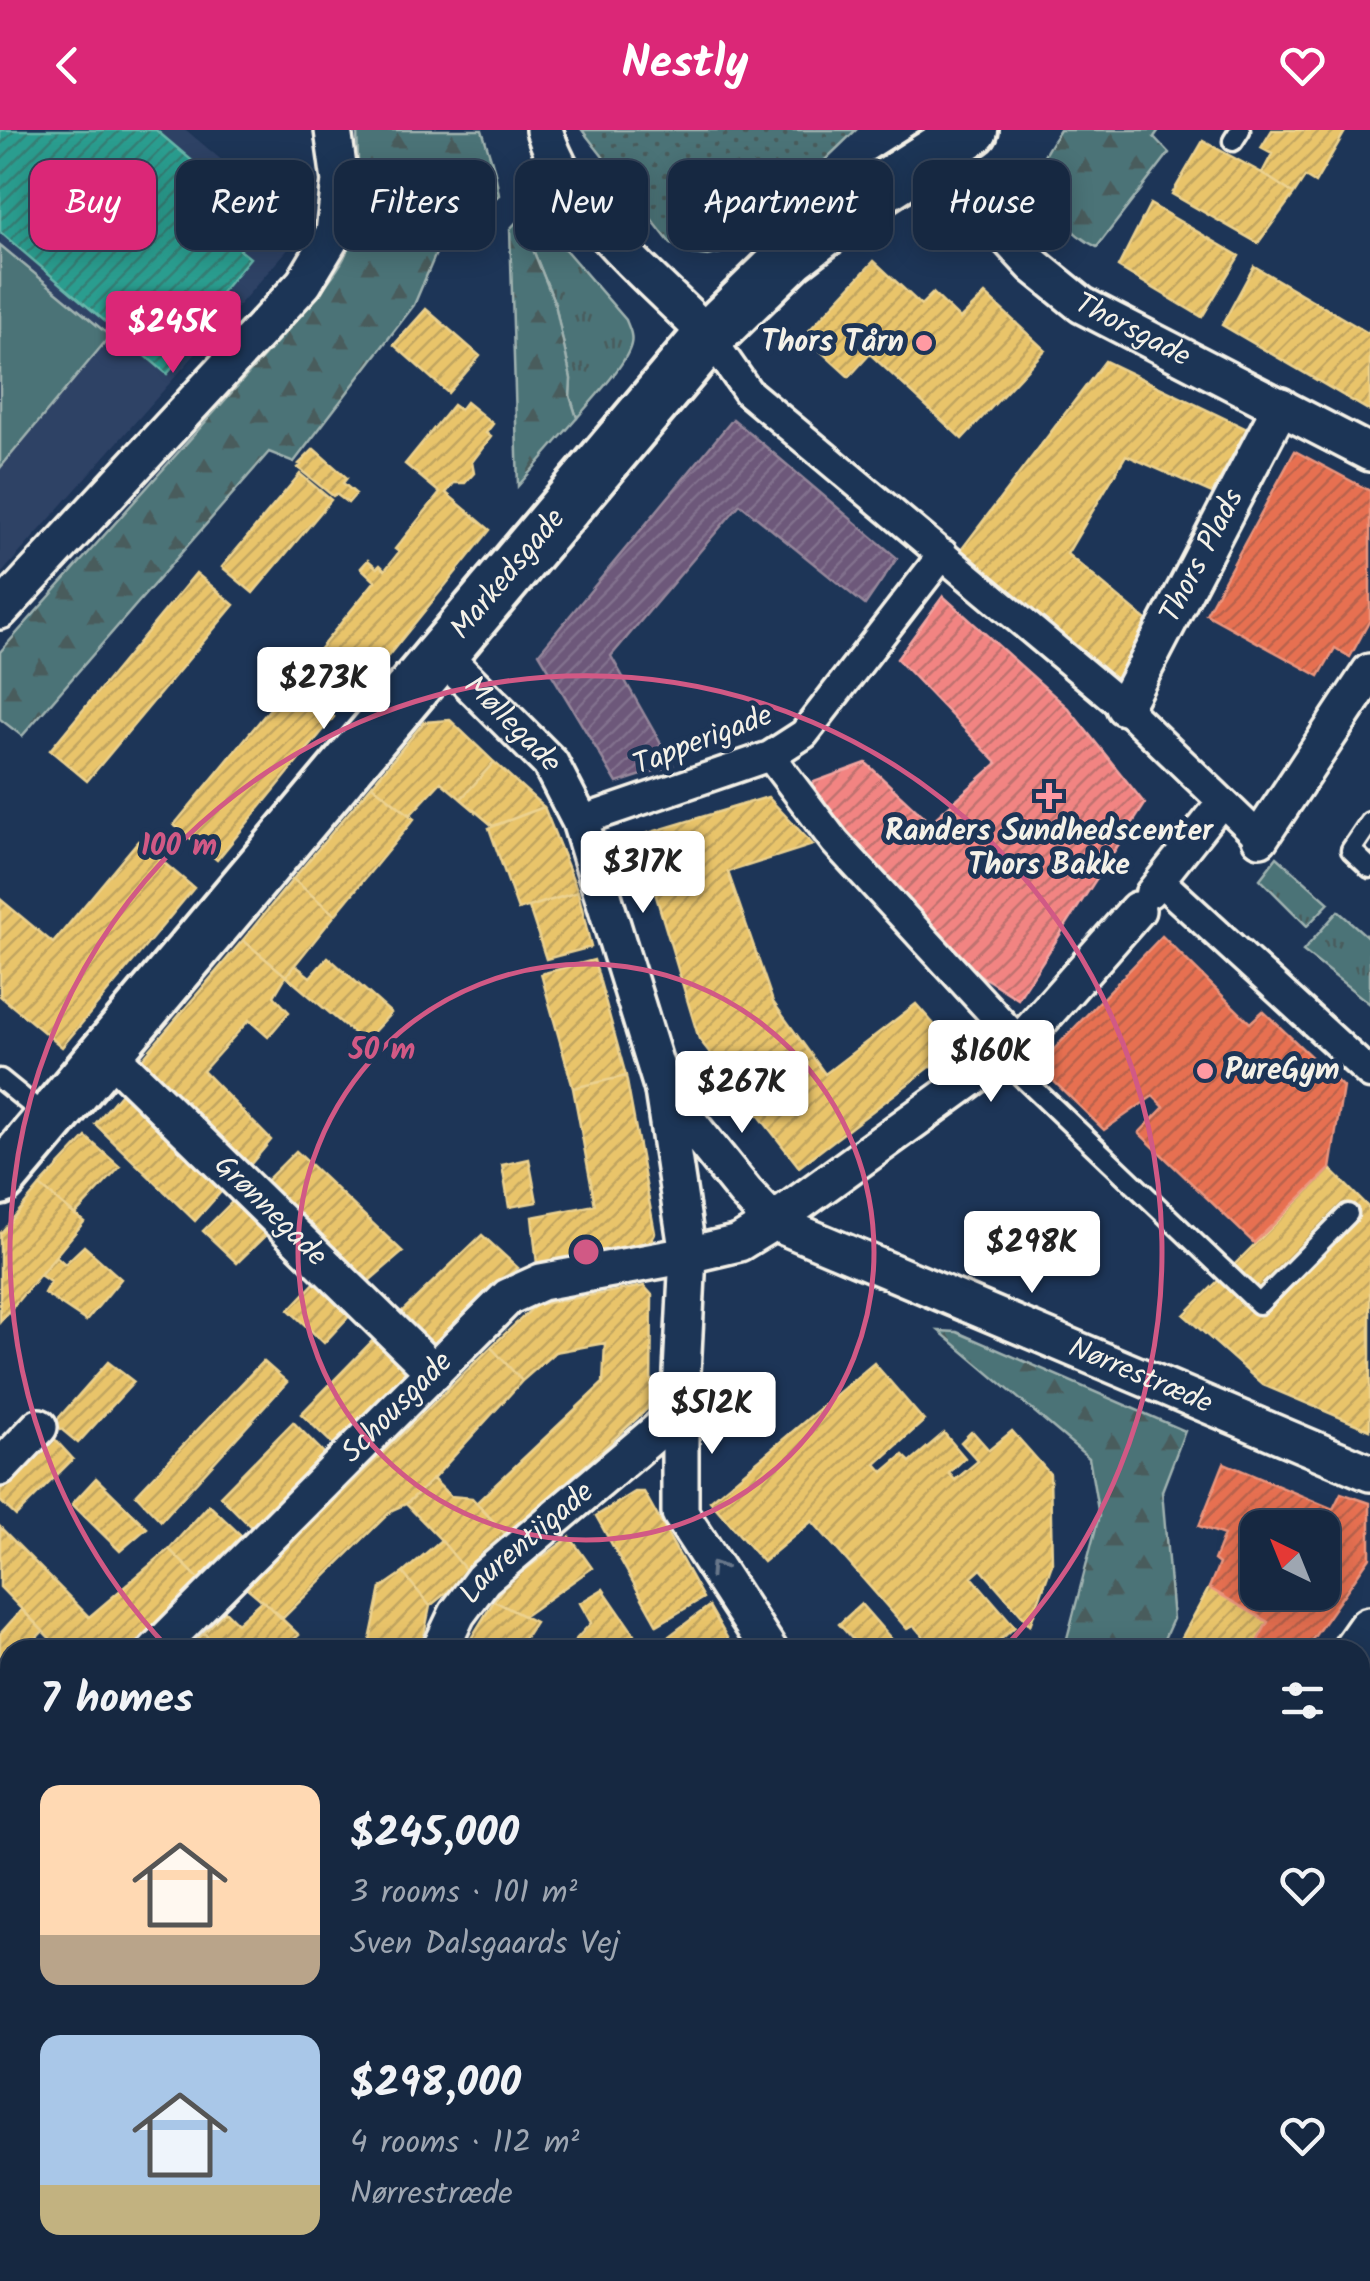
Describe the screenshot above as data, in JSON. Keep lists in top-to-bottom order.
{
  "streets": {
    "main road": ["Markedsgade"],
    "street": [
      "Thorsgade",
      "Thors Plads",
      "Møllegade",
      "Tapperigade",
      "Grønnegade",
      "Nørrestræde",
      "Schousgade",
      "Laurentiigade"
    ]
  },
  "crossings": [
    ["Thorsgade", "Thors Plads"],
    ["Thorsgade", "Markedsgade"],
    ["Markedsgade", "Møllegade"],
    ["Markedsgade", "Grønnegade"],
    ["Møllegade", "Tapperigade"],
    ["Møllegade", "Nørrestræde"],
    ["Møllegade", "Schousgade"],
    ["Møllegade", "Laurentiigade"],
    ["Grønnegade", "Schousgade"]
  ],
  "places": {
    "other": ["Thors Tårn", "PureGym"],
    "health": ["Randers Sundhedscenter Thors Bakke"]
  },
  "north": "top left",
  "page": {
    "header": "Nestly",
    "chip": [
      "Buy",
      "Rent",
      "Filters",
      "New",
      "Apartment",
      "House"
    ],
    "price": [
      "$245K",
      "$273K",
      "$317K",
      "$160K",
      "$267K",
      "$298K",
      "$512K"
    ],
    "heading": "7 homes",
    "list": [
      {
        "name": "$245,000",
        "note": "3 rooms · 101 m² · Sven Dalsgaards Vej"
      },
      {
        "name": "$298,000",
        "note": "4 rooms · 112 m² · Nørrestræde"
      }
    ]
  },
  "rings": ["100 m", "50 m"]
}
